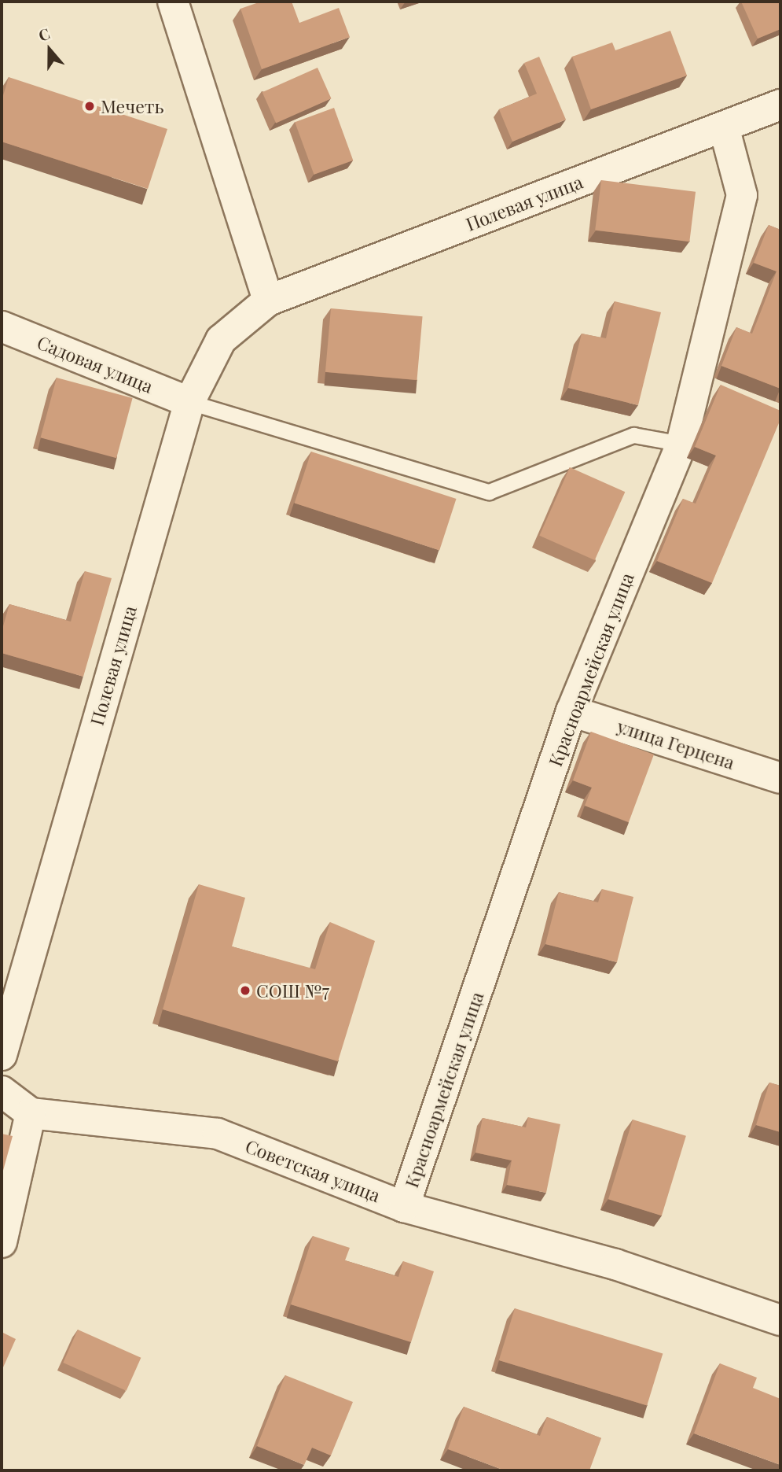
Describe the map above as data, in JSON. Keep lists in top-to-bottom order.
{
  "streets": {
    "street": [
      "Полевая улица",
      "Садовая улица",
      "Красноармейская улица",
      "улица Герцена",
      "Советская улица"
    ]
  },
  "crossings": [
    ["Полевая улица", "Садовая улица"],
    ["Полевая улица", "Красноармейская улица"],
    ["Красноармейская улица", "улица Герцена"],
    ["Красноармейская улица", "Советская улица"]
  ],
  "places": ["Мечеть", "СОШ №7"],
  "north": "top"
}
